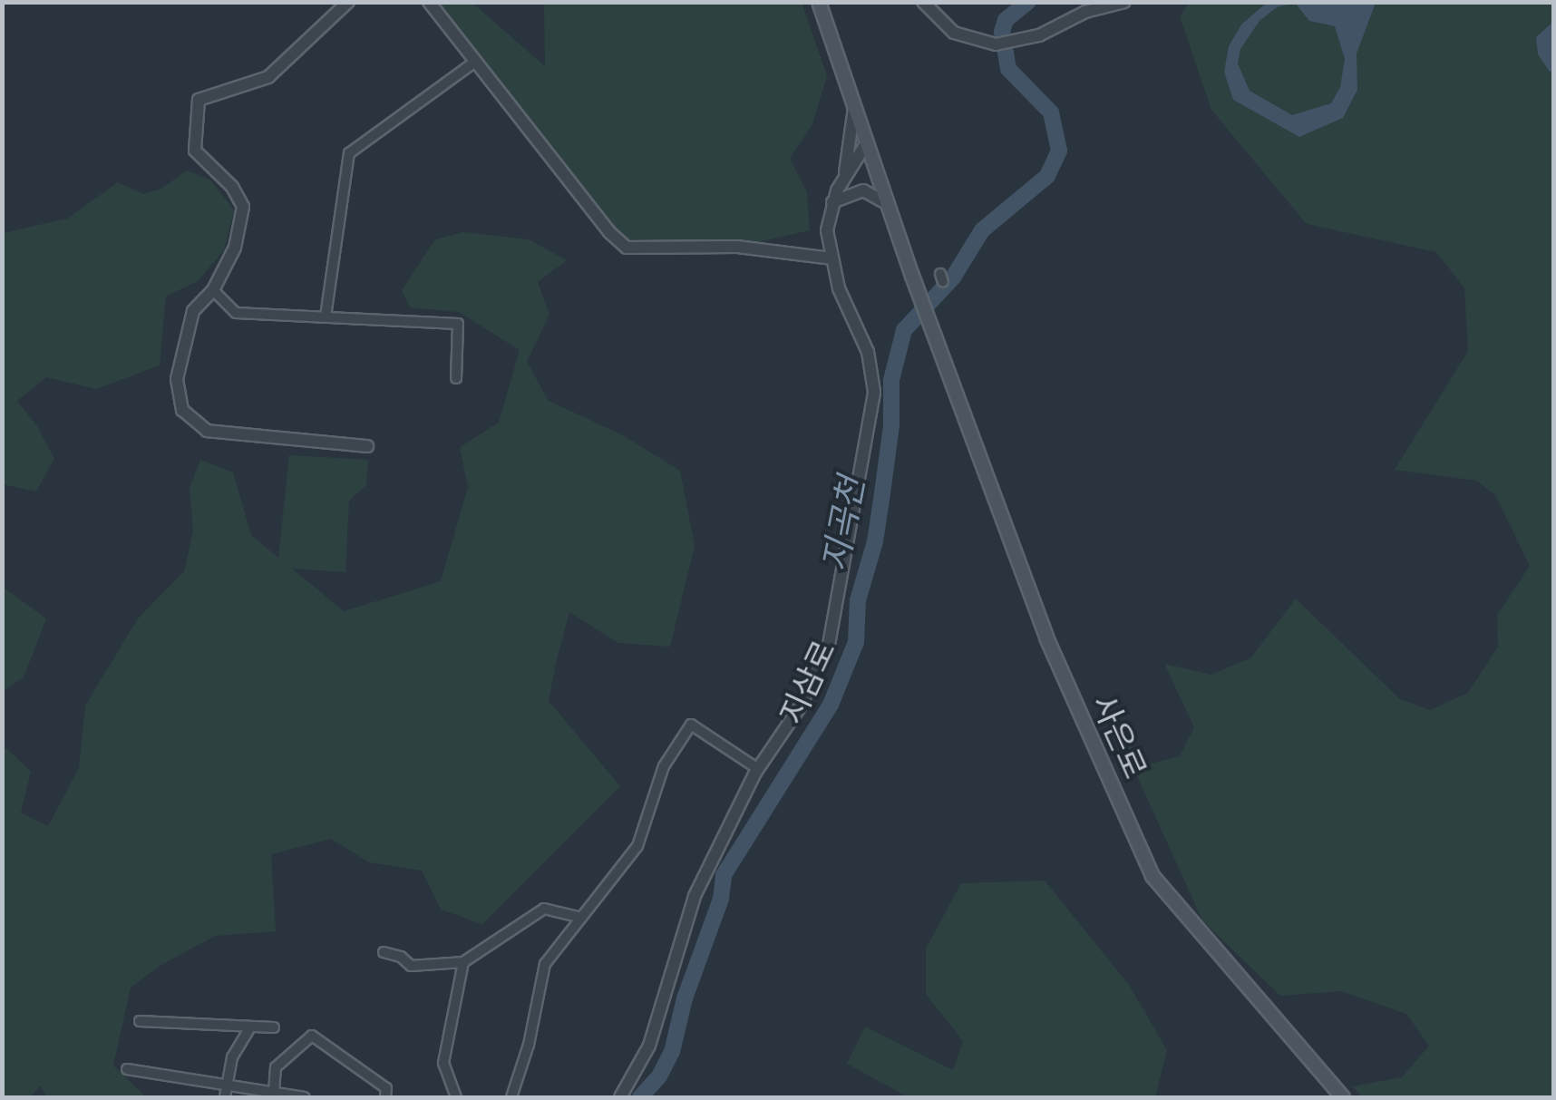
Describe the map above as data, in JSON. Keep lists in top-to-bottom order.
{
  "streets": {
    "main road": ["사은로"],
    "street": ["지삼로"]
  },
  "water": ["지곡천"]
}
